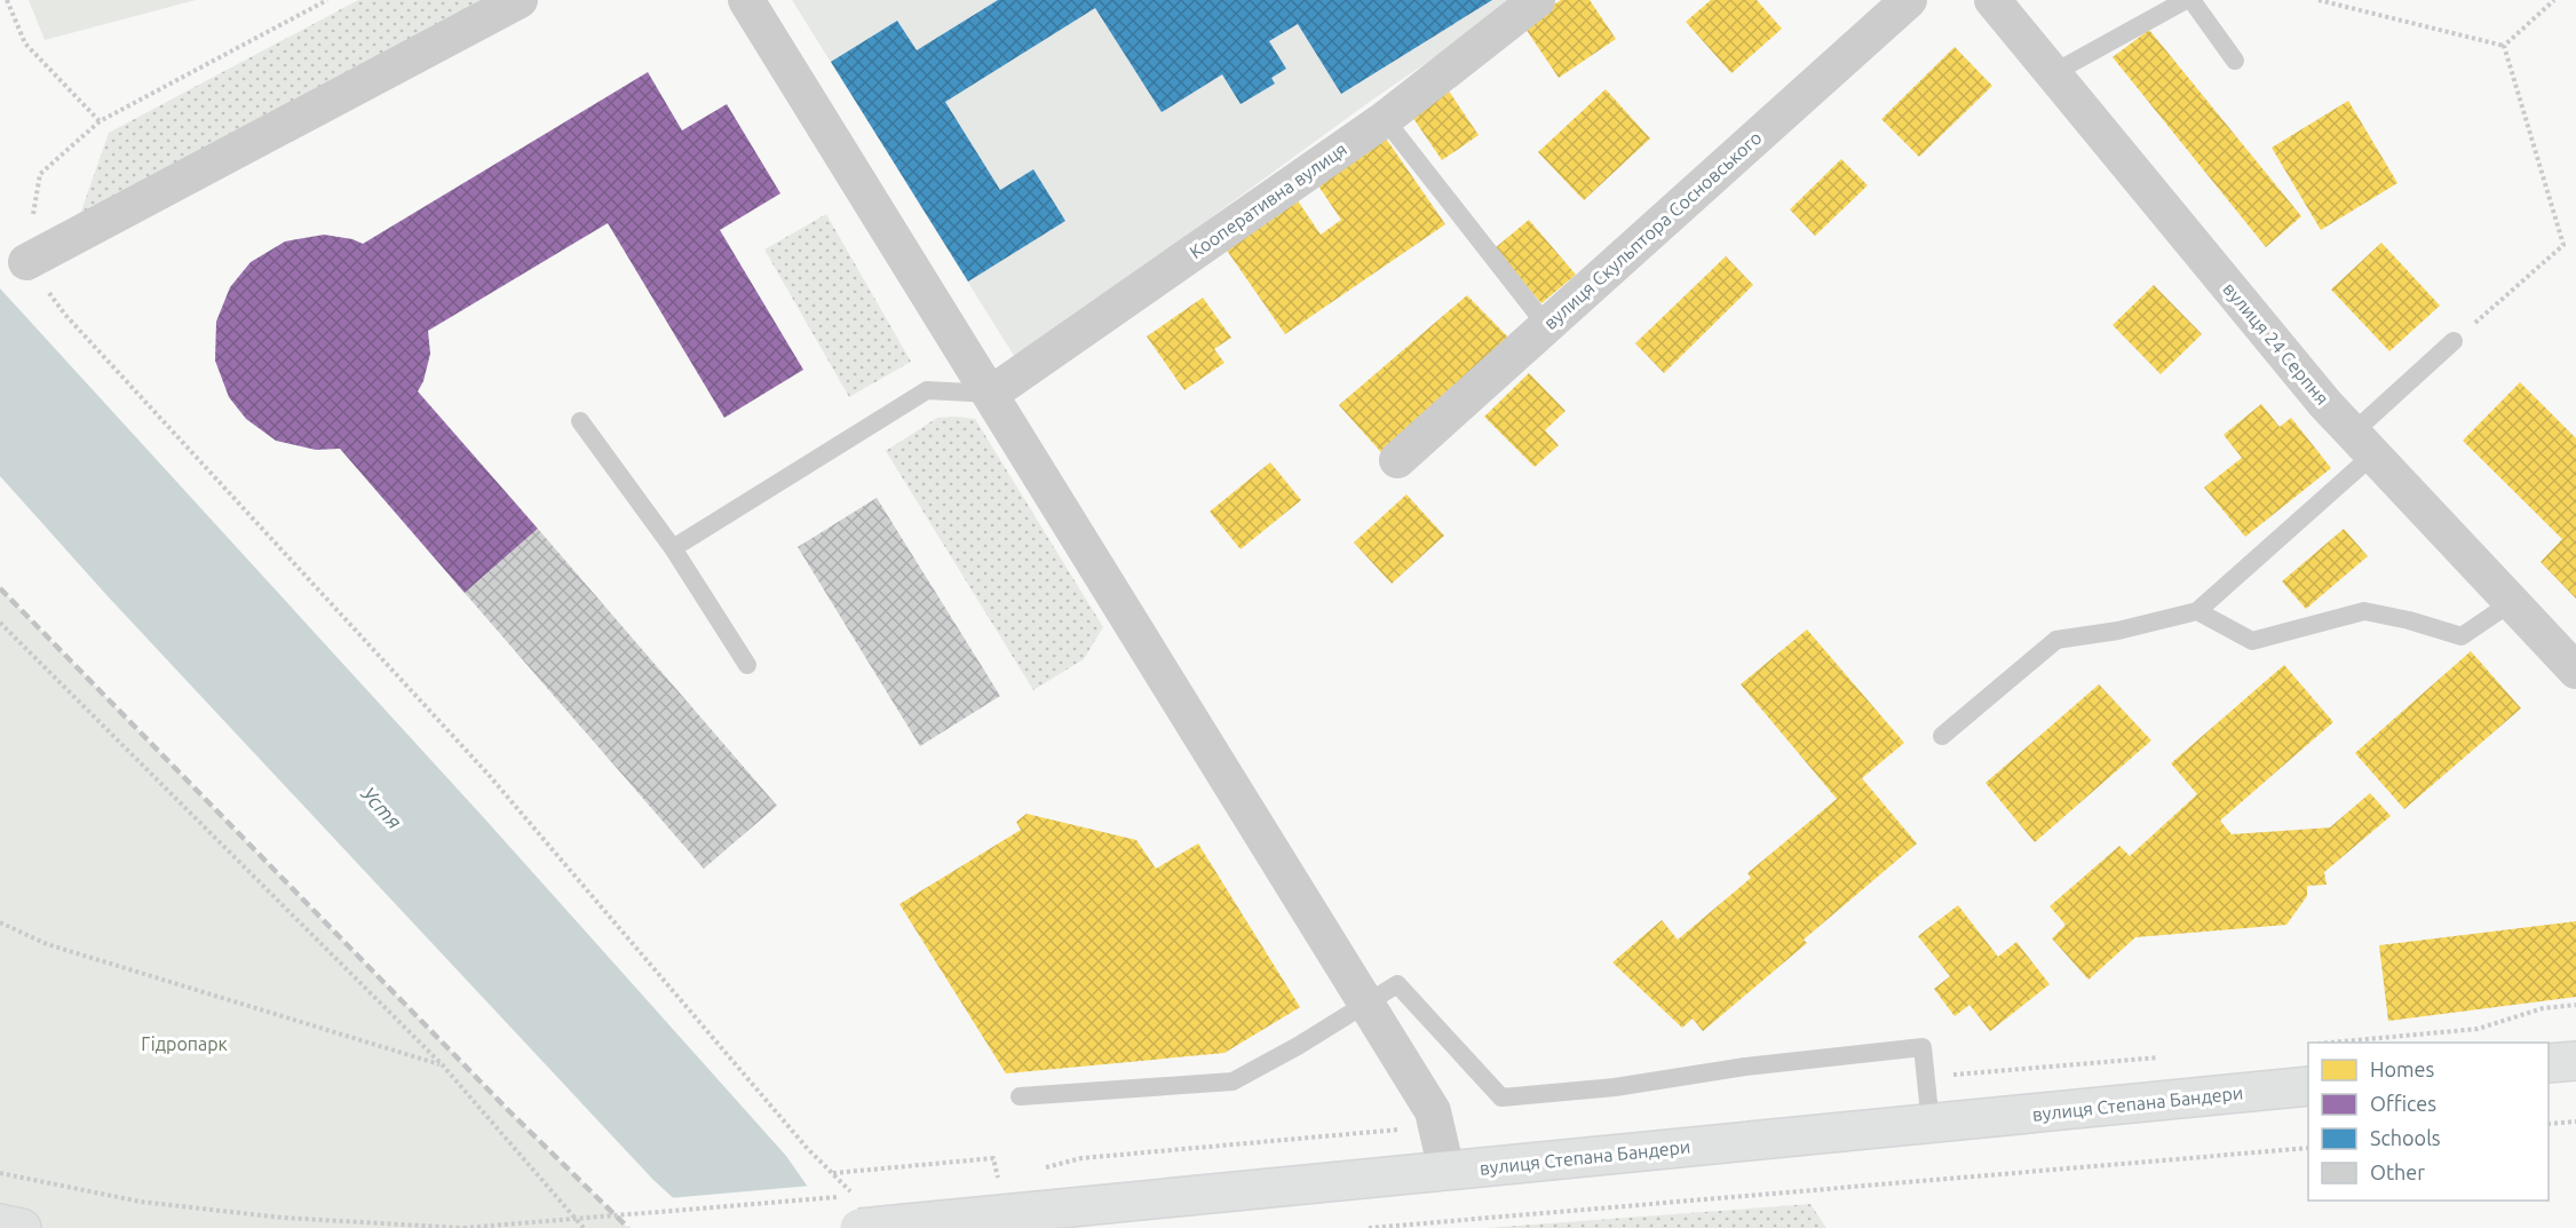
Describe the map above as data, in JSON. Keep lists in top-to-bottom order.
{
  "streets": {
    "main road": ["вулиця Степана Бандери"],
    "street": ["Кооперативна вулиця", "вулиця Скульптора Сосновського", "вулиця 24 Серпня"]
  },
  "water": ["Устя"],
  "parks": ["Гідропарк"],
  "legend": [
    "Homes",
    "Offices",
    "Schools",
    "Other"
  ]
}
